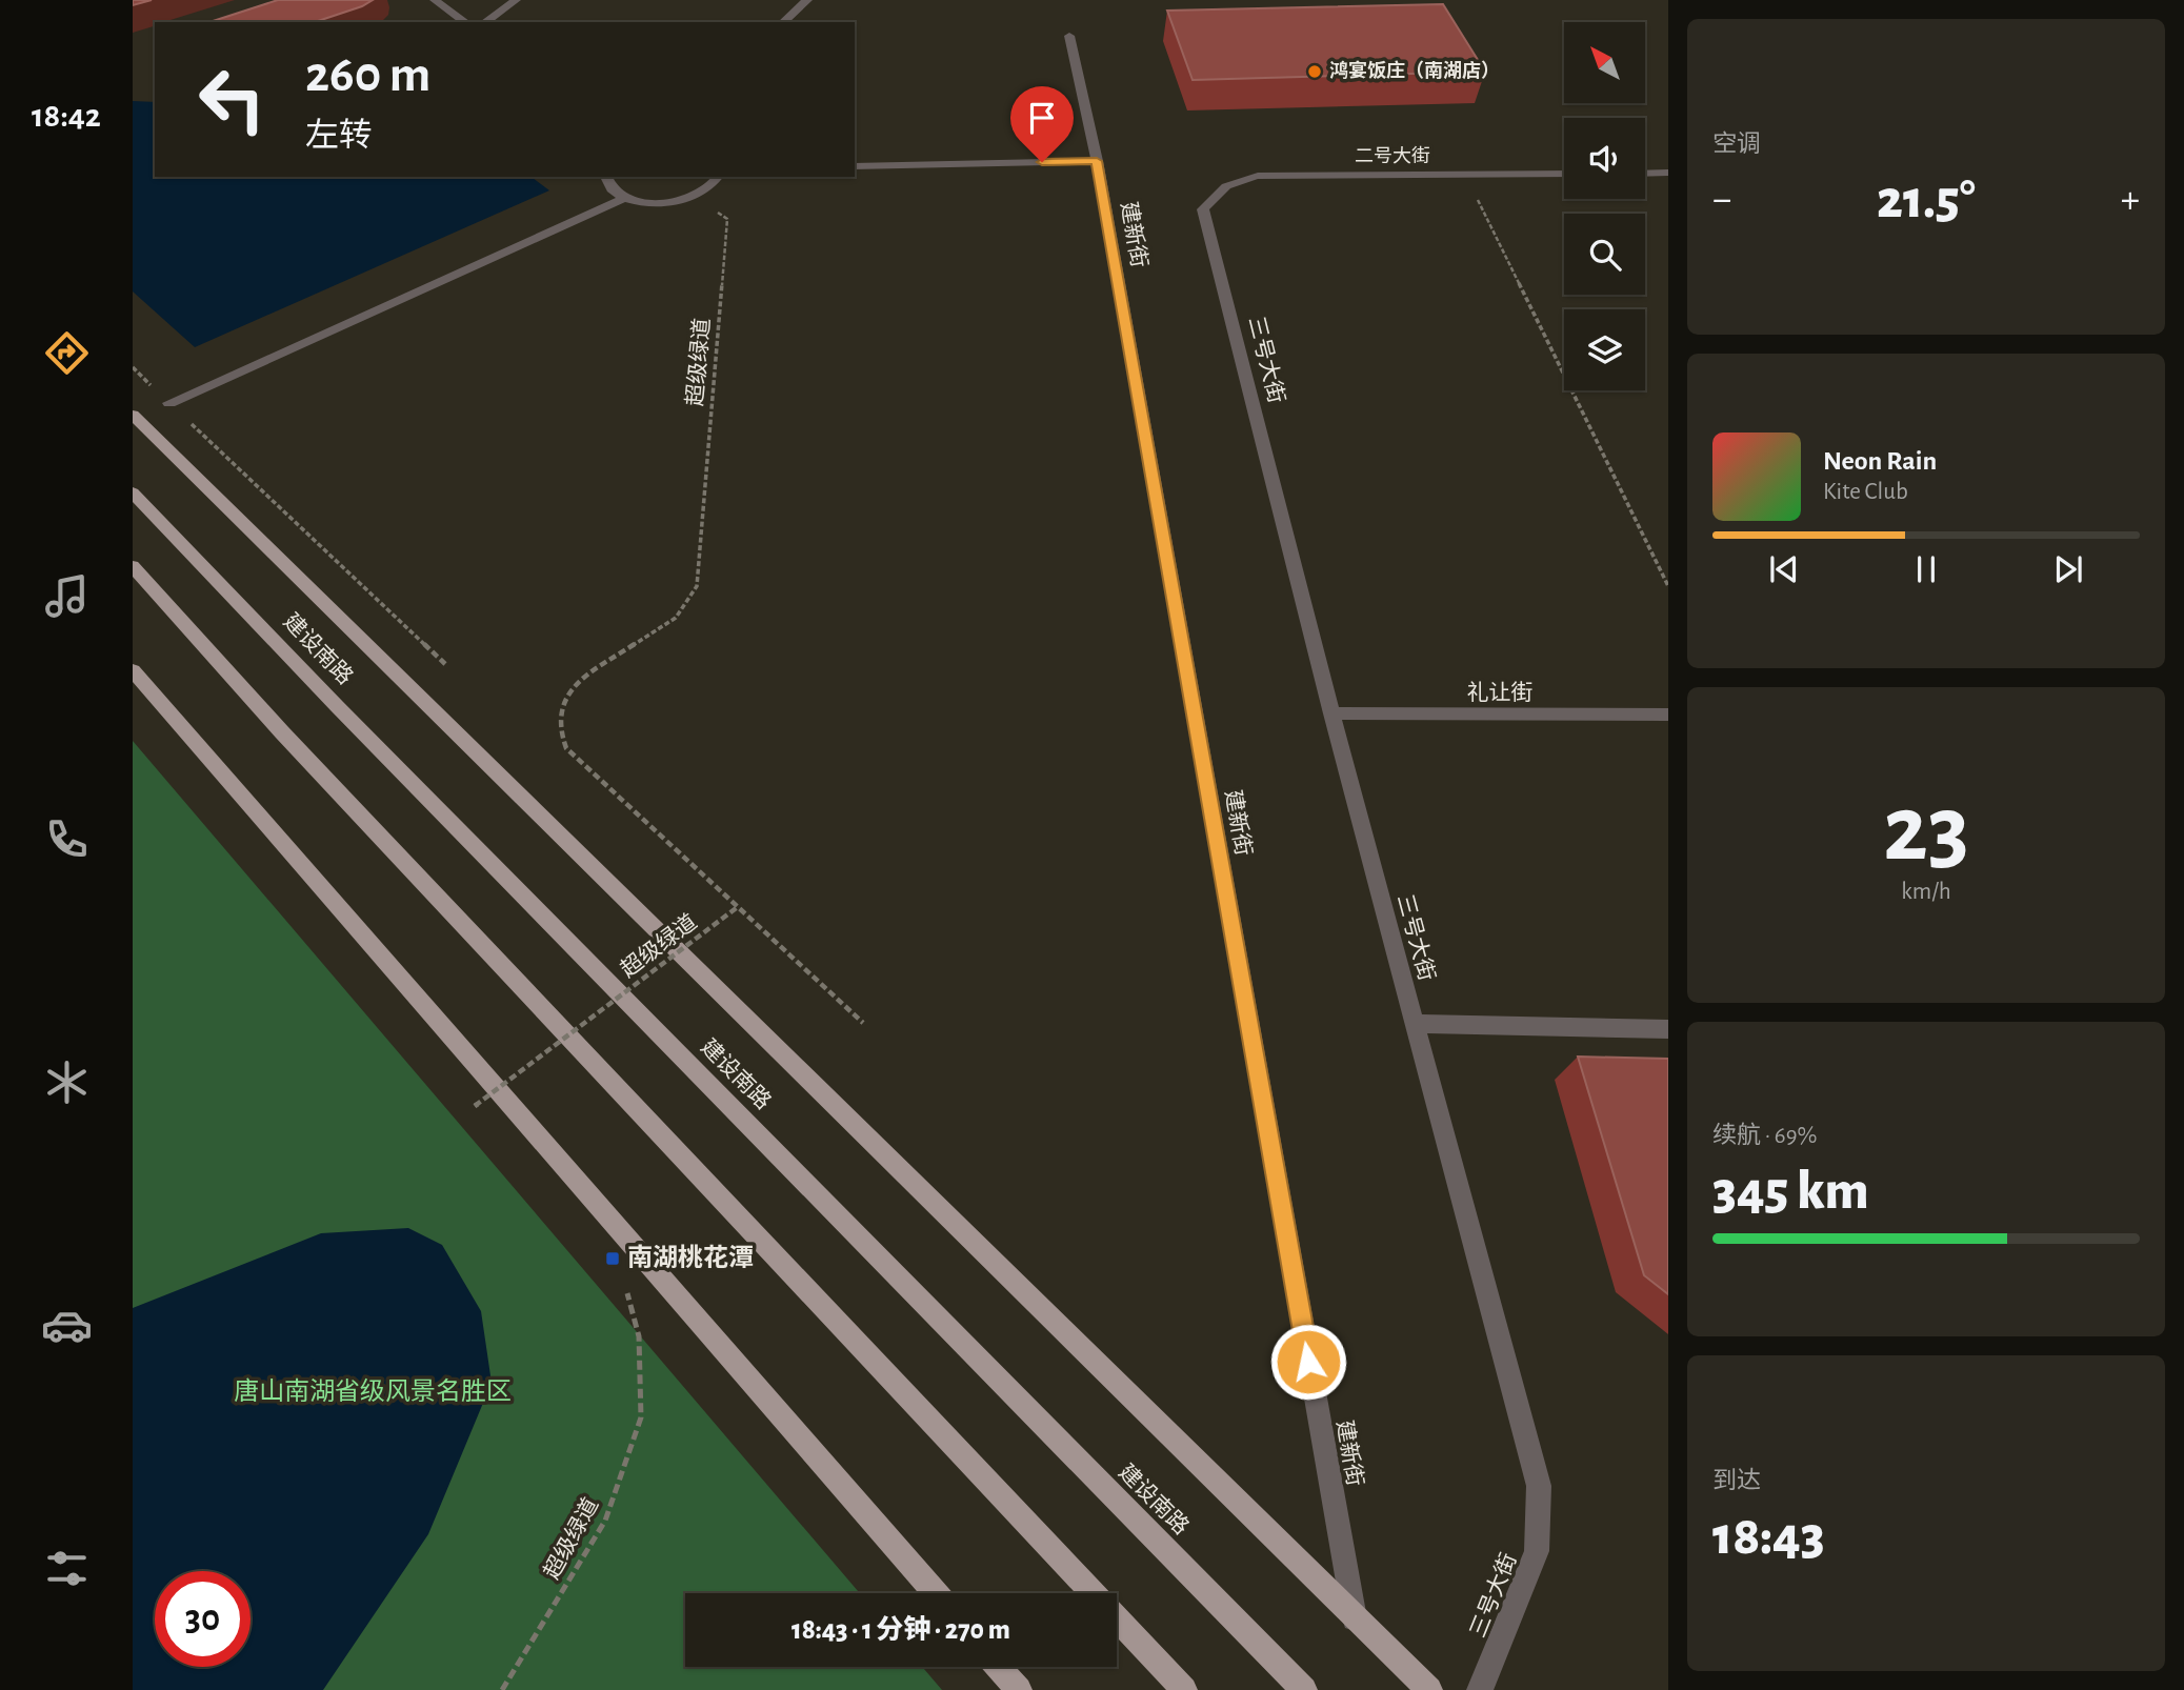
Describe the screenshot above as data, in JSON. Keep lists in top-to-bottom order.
{
  "streets": {
    "main road": ["建设南路"],
    "street": [
      "二号大街",
      "建新街",
      "三号大街",
      "礼让街"
    ],
    "path": ["超级绿道"]
  },
  "crossings": [
    ["二号大街", "三号大街"],
    ["三号大街", "礼让街"]
  ],
  "parks": ["唐山南湖省级风景名胜区"],
  "places": {
    "other": ["鸿宴饭庄（南湖店）"],
    "transit": ["南湖桃花潭"]
  },
  "north": "top left",
  "page": {
    "tabs": "18:42",
    "tile": [
      "空调",
      ["23", "km/h"],
      ["续航 · 69%", "345 km"],
      ["到达", "18:43"]
    ],
    "turn": ["260 m", "左转"],
    "heat": ["−", "21.5°", "+"],
    "song": ["Neon Rain", "Kite Club"],
    "limit": "30",
    "trip": "18:43 · 1 分钟 · 270 m"
  }
}
